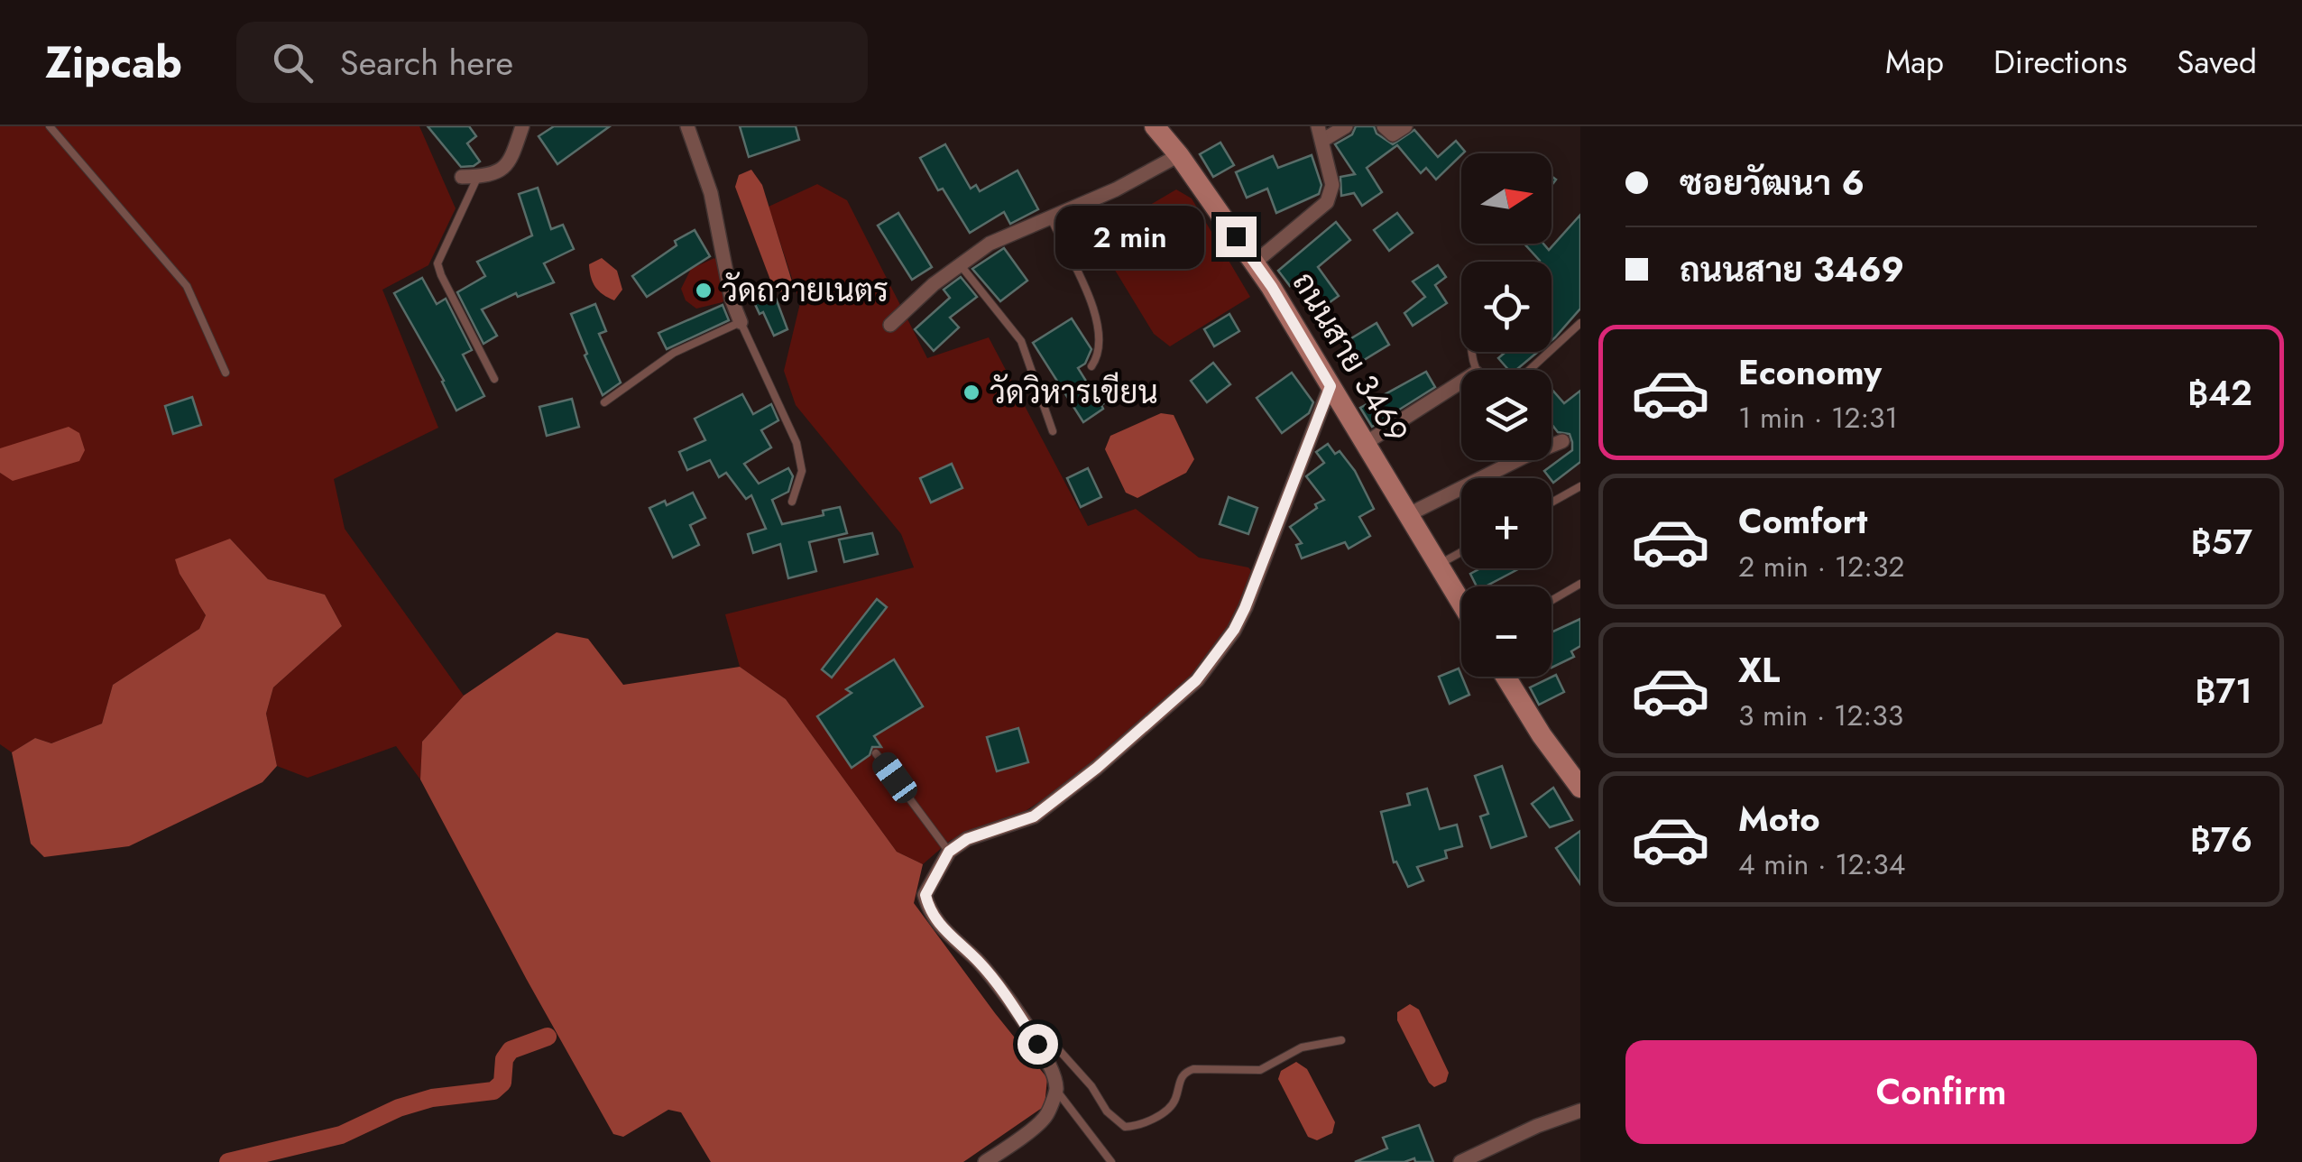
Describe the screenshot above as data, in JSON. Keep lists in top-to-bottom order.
{
  "streets": {
    "street": ["ถนนสาย 3469"]
  },
  "places": ["วัดถวายเนตร", "วัดวิหารเขียน"],
  "north": "right",
  "page": {
    "header": "Zipcab",
    "search": "Search here",
    "nav": ["Map", "Directions", "Saved"],
    "banner": ["ซอยวัฒนา 6", "ถนนสาย 3469"],
    "map_buttons": ["+", "−"],
    "bubble": "2 min",
    "list": [
      {
        "name": "Economy",
        "note": "1 min · 12:31",
        "value": "฿42"
      },
      {
        "name": "Comfort",
        "note": "2 min · 12:32",
        "value": "฿57"
      },
      {
        "name": "XL",
        "note": "3 min · 12:33",
        "value": "฿71"
      },
      {
        "name": "Moto",
        "note": "4 min · 12:34",
        "value": "฿76"
      }
    ],
    "buttons": "Confirm"
  }
}
